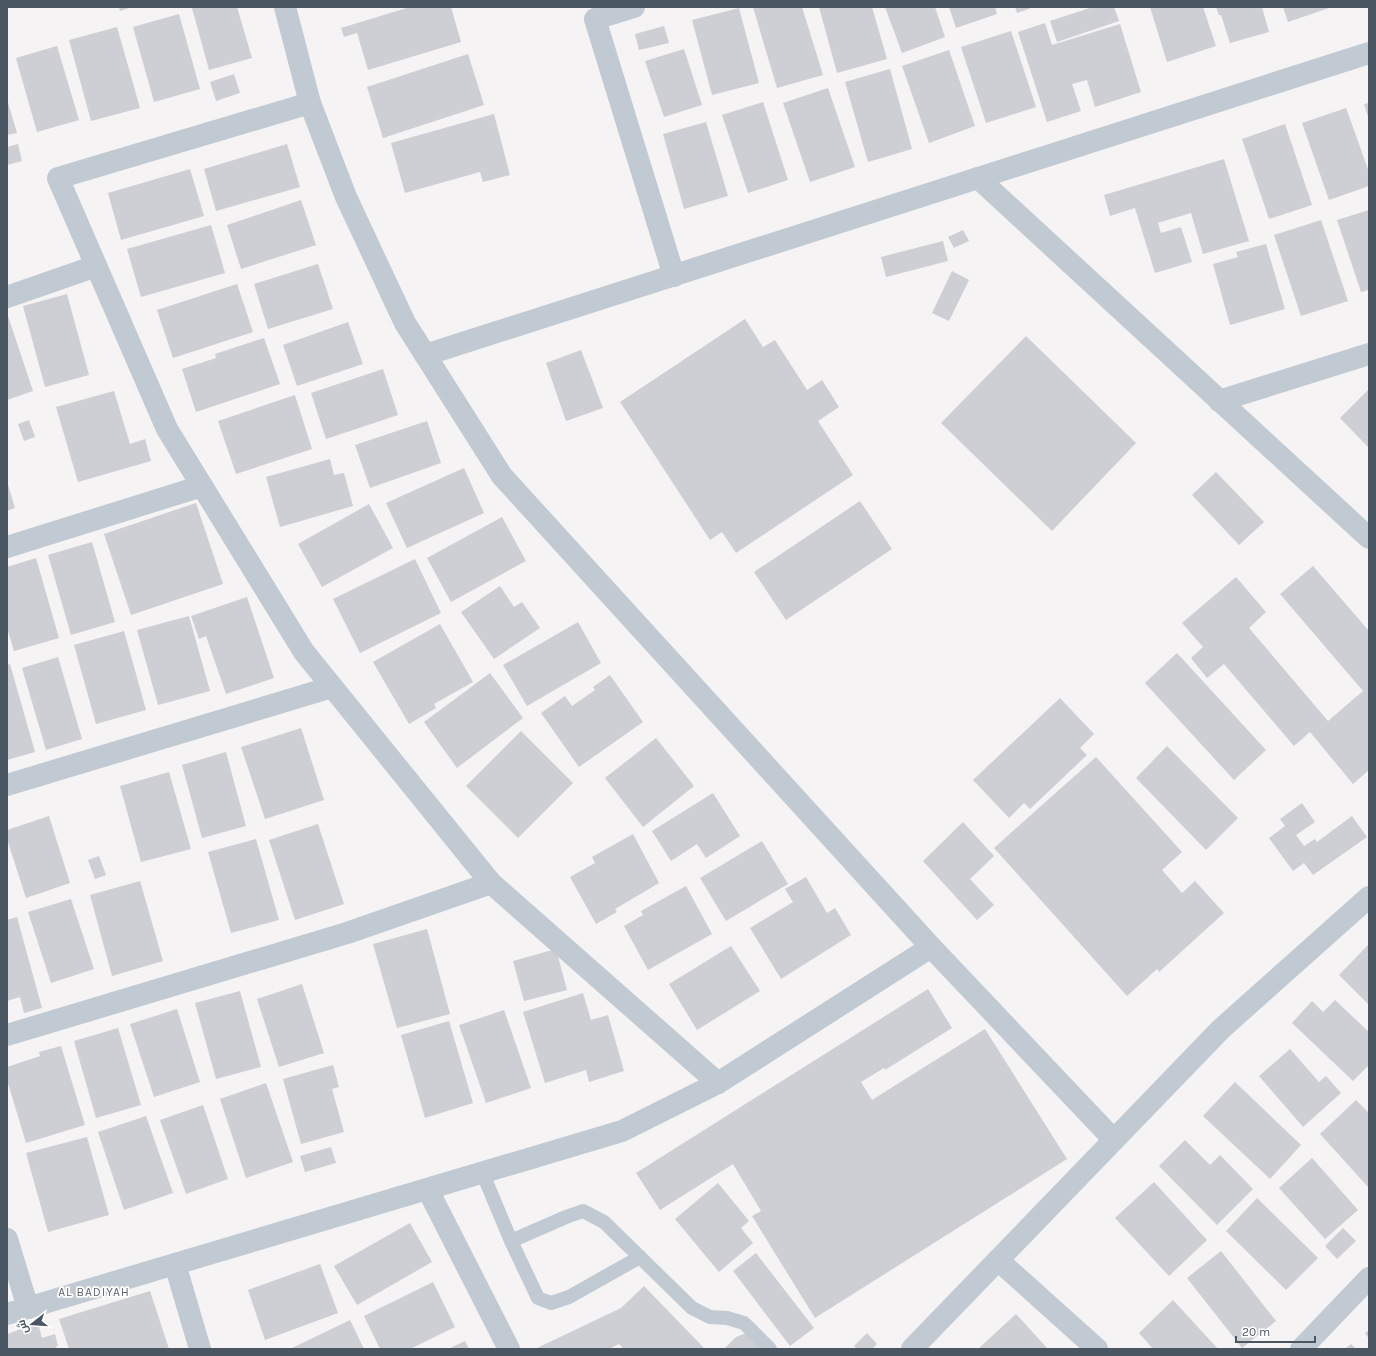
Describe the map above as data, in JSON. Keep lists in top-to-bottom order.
{
  "districts": ["AL BADIYAH"],
  "scale_bar": "20 m",
  "north": "left"
}
